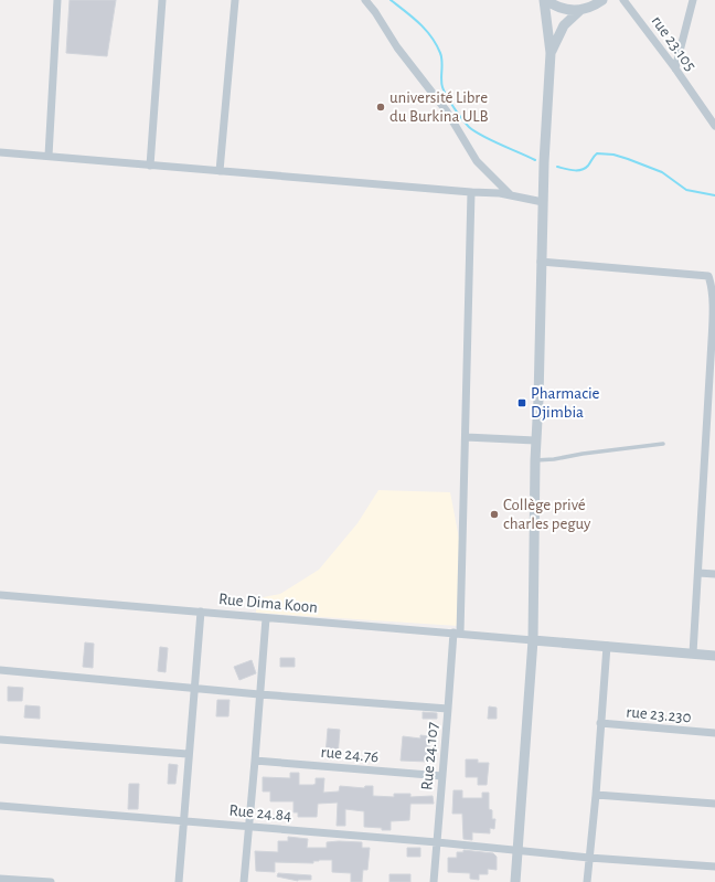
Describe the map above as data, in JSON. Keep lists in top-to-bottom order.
{
  "streets": {
    "street": [
      "rue 23.105",
      "Rue Dima Koon",
      "rue 23.230",
      "rue 24.76",
      "Rue 24.107",
      "Rue 24.84"
    ]
  },
  "crossings": [
    ["Rue Dima Koon", "Rue 24.107"],
    ["rue 24.76", "Rue 24.107"],
    ["Rue 24.107", "Rue 24.84"]
  ],
  "places": {
    "other": ["université Libre du Burkina ULB", "Collège privé charles peguy"],
    "transit": ["Pharmacie Djimbia"]
  }
}
